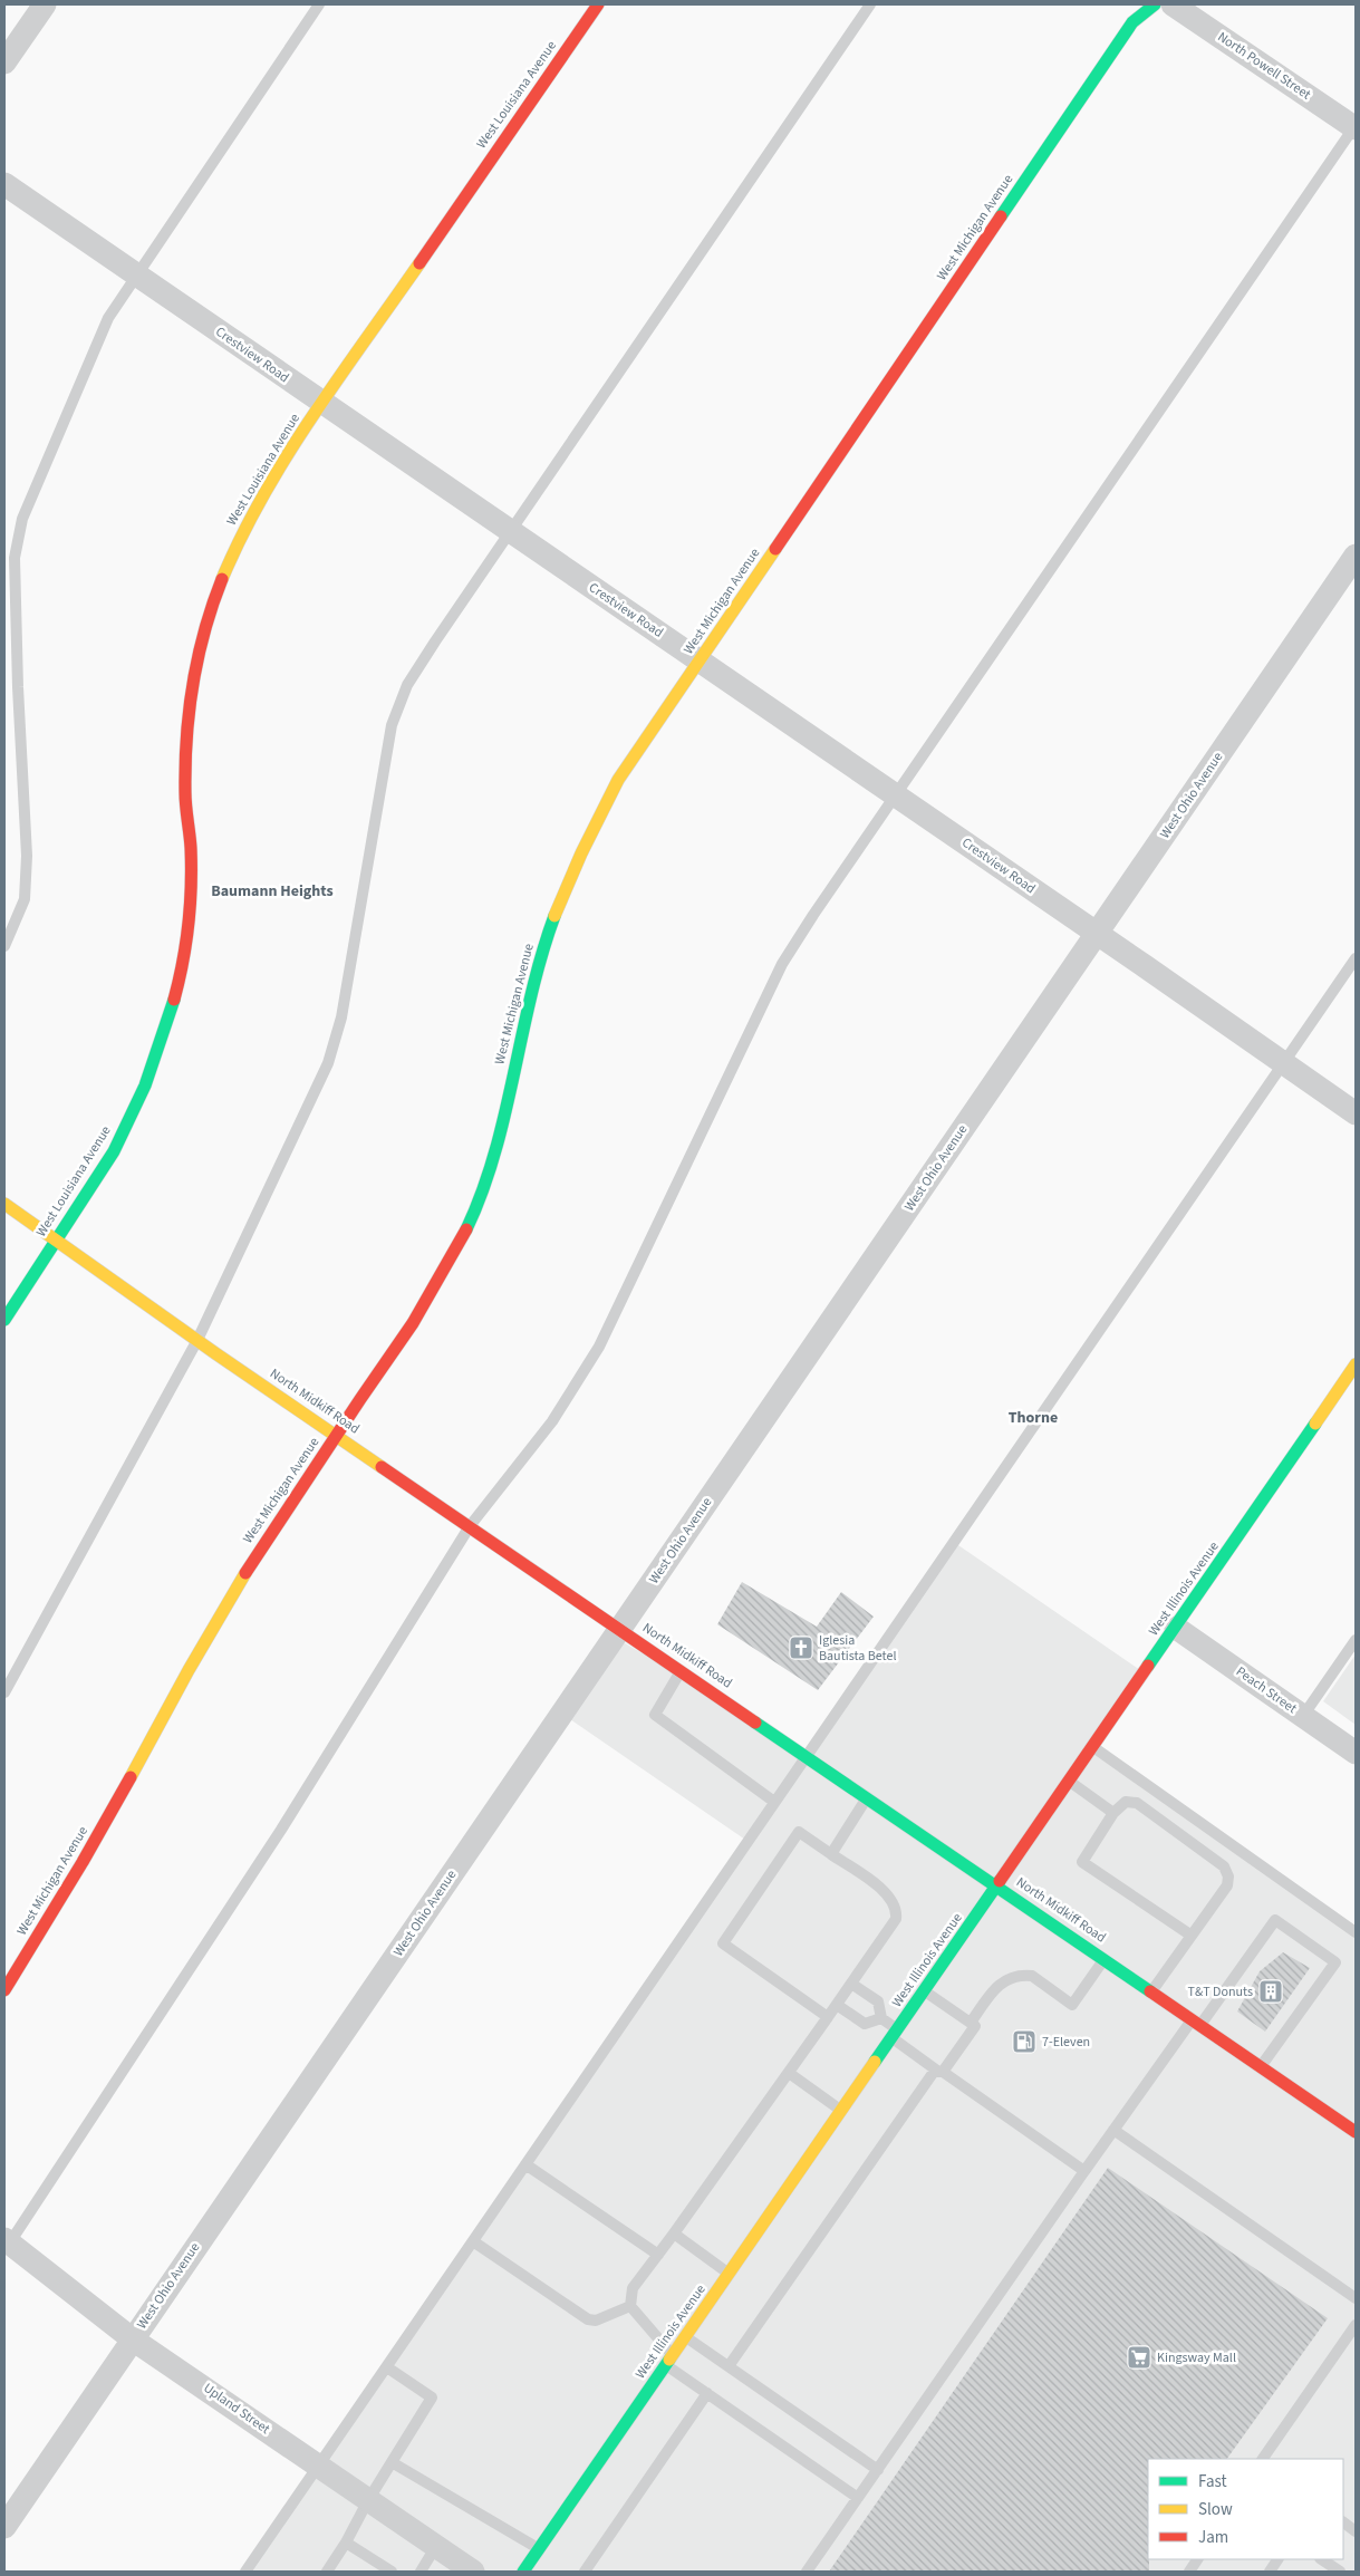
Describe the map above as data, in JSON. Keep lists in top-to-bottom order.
{
  "streets": {
    "street": [
      "North Powell Street",
      "West Louisiana Avenue",
      "West Michigan Avenue",
      "Crestview Road",
      "West Ohio Avenue",
      "North Midkiff Road",
      "West Illinois Avenue",
      "Peach Street",
      "Upland Street"
    ]
  },
  "crossings": [
    ["West Louisiana Avenue", "Crestview Road"],
    ["West Louisiana Avenue", "North Midkiff Road"],
    ["West Michigan Avenue", "Crestview Road"],
    ["West Michigan Avenue", "North Midkiff Road"],
    ["Crestview Road", "West Ohio Avenue"],
    ["West Ohio Avenue", "North Midkiff Road"],
    ["West Ohio Avenue", "Upland Street"],
    ["North Midkiff Road", "West Illinois Avenue"],
    ["West Illinois Avenue", "Peach Street"]
  ],
  "districts": ["Baumann Heights", "Thorne"],
  "places": {
    "church": ["Iglesia Bautista Betel"],
    "building": ["T&T Donuts"],
    "fuel station": ["7-Eleven"],
    "supermarket": ["Kingsway Mall"]
  },
  "legend": ["Fast", "Slow", "Jam"]
}
